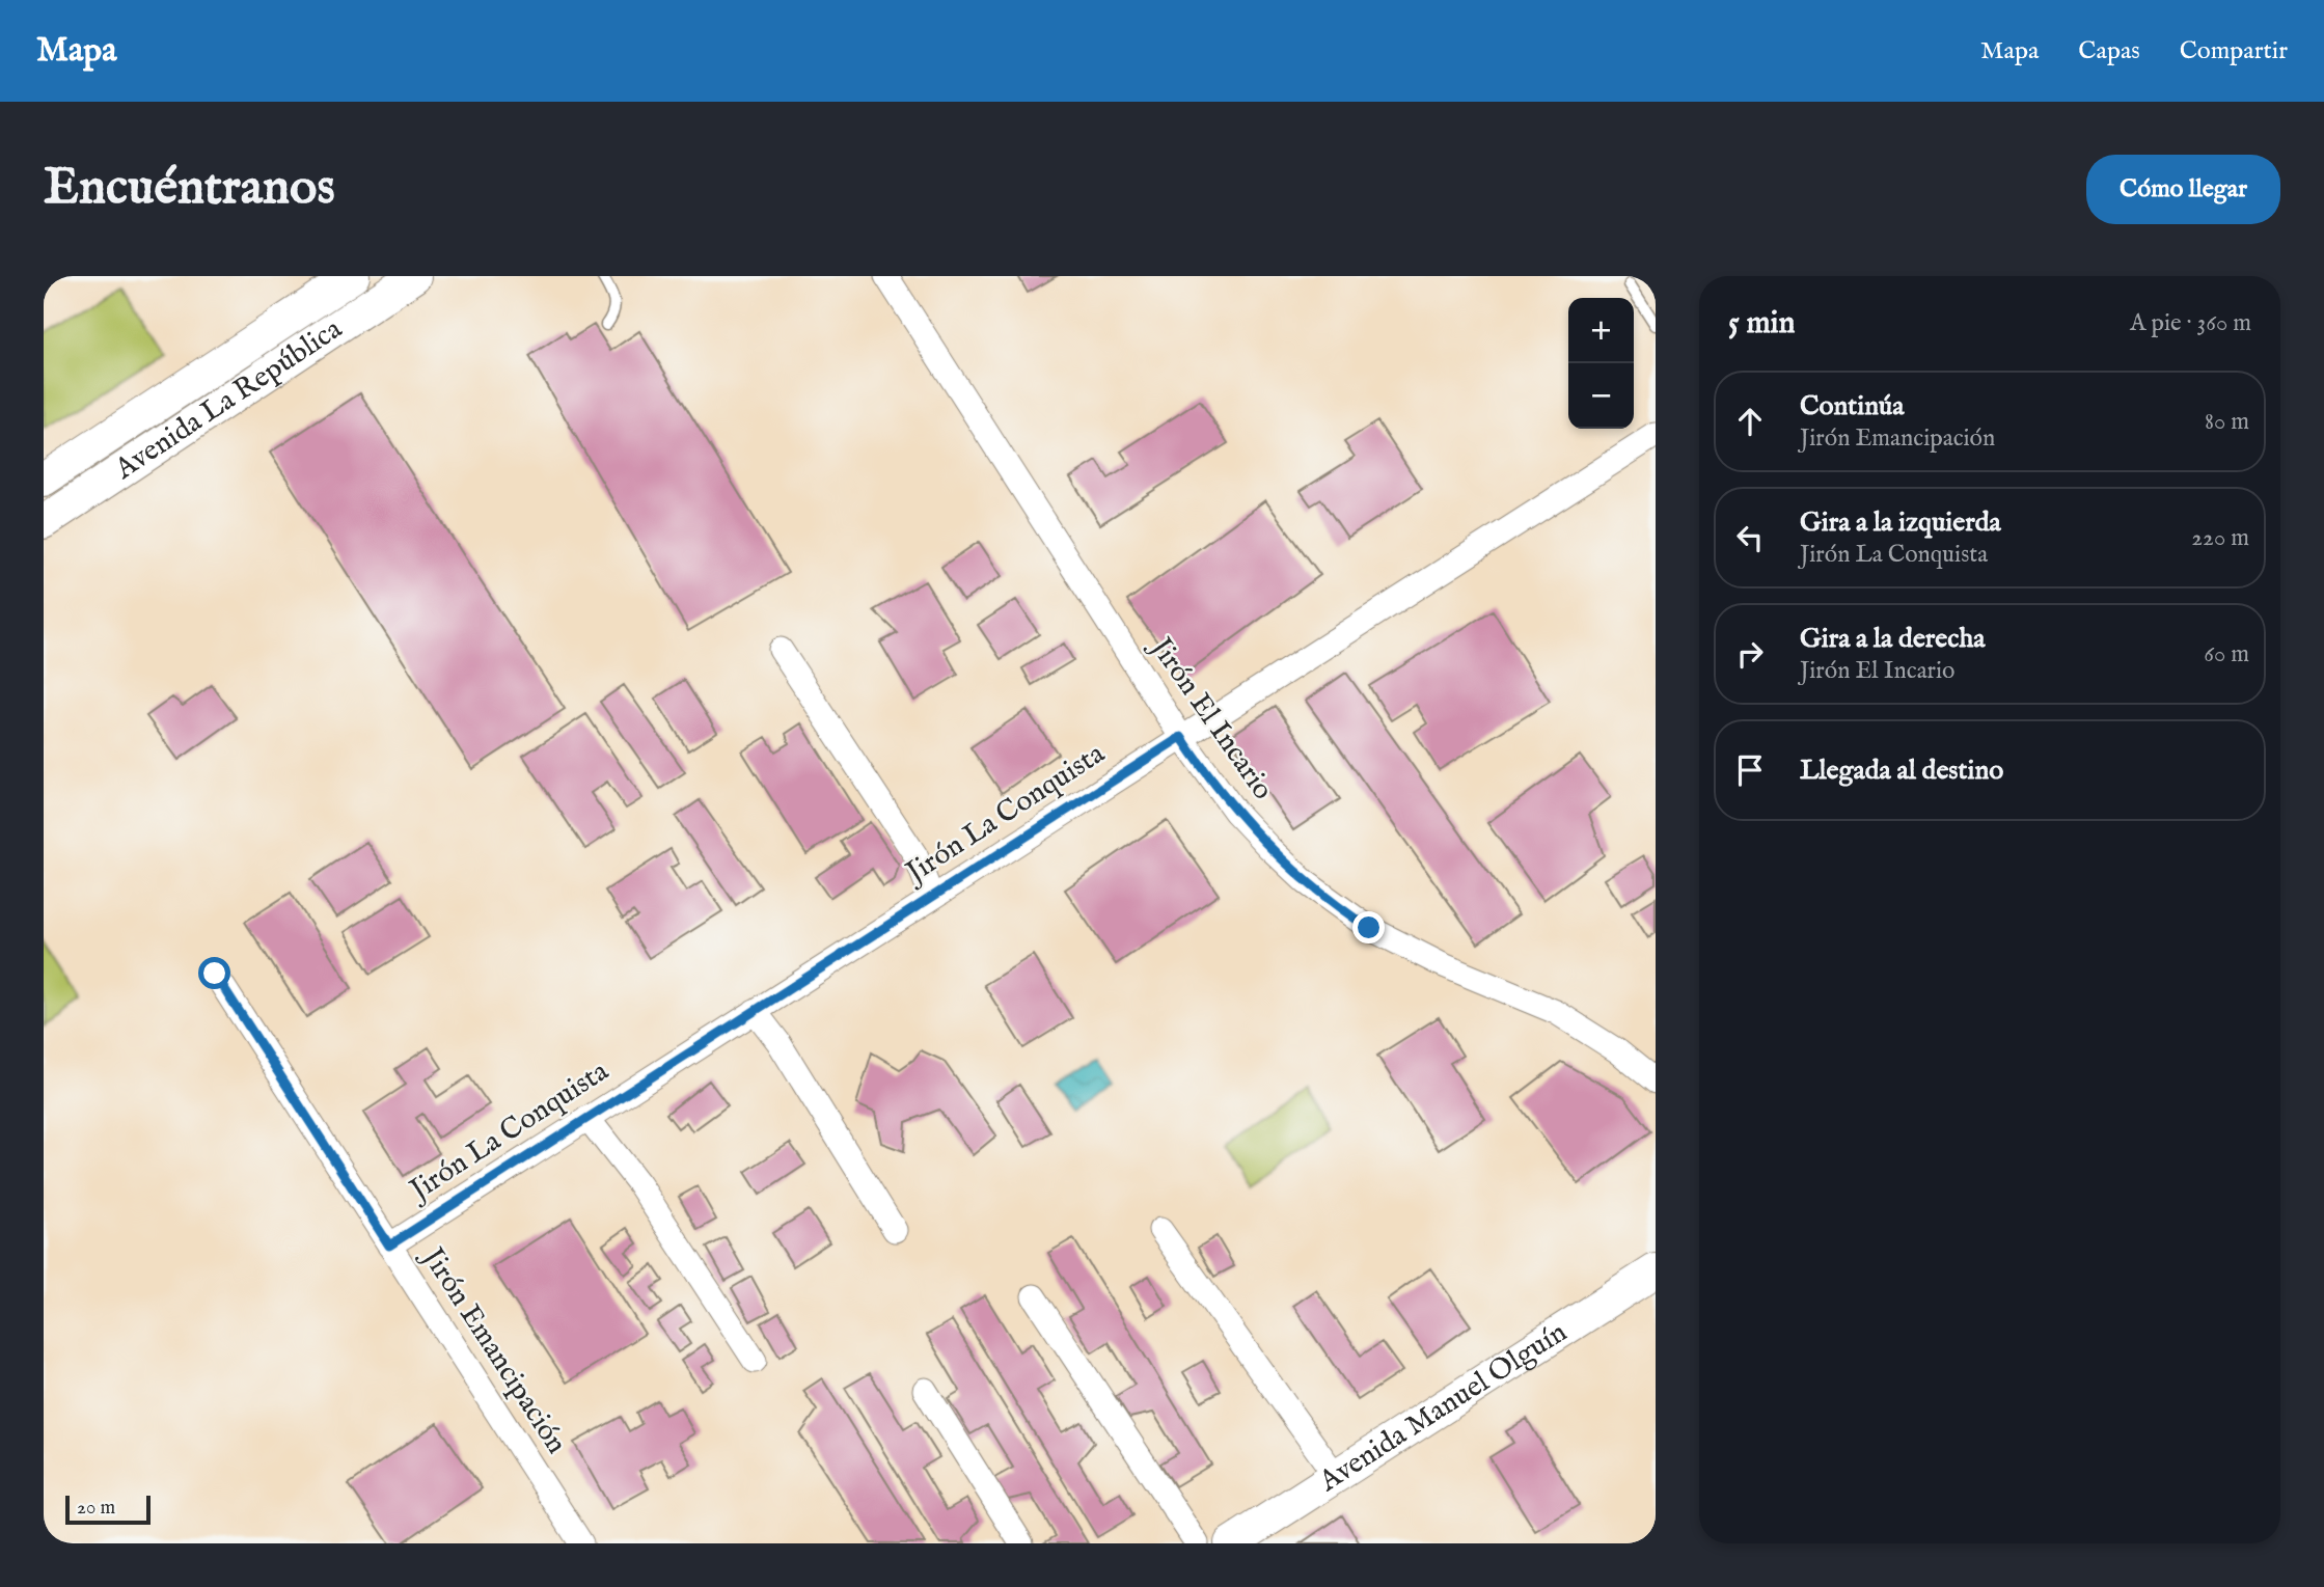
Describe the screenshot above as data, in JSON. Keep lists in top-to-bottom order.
{
  "streets": {
    "street": [
      "Avenida La República",
      "Jirón El Incario",
      "Jirón La Conquista",
      "Jirón Emancipación",
      "Avenida Manuel Olguín"
    ]
  },
  "crossings": [
    ["Jirón El Incario", "Jirón La Conquista"],
    ["Jirón La Conquista", "Jirón Emancipación"]
  ],
  "scale_bar": "20 m",
  "page": {
    "header": "Mapa",
    "nav": ["Mapa", "Capas", "Compartir"],
    "buttons": "Cómo llegar",
    "title": "Encuéntranos",
    "heading": ["5 min", "A pie · 360 m"],
    "map_buttons": ["+", "−"],
    "list": [
      ["Continúa", "Jirón Emancipación", "80 m"],
      ["Gira a la izquierda", "Jirón La Conquista", "220 m"],
      ["Gira a la derecha", "Jirón El Incario", "60 m"],
      "Llegada al destino"
    ],
    "scale": "20 m"
  }
}
